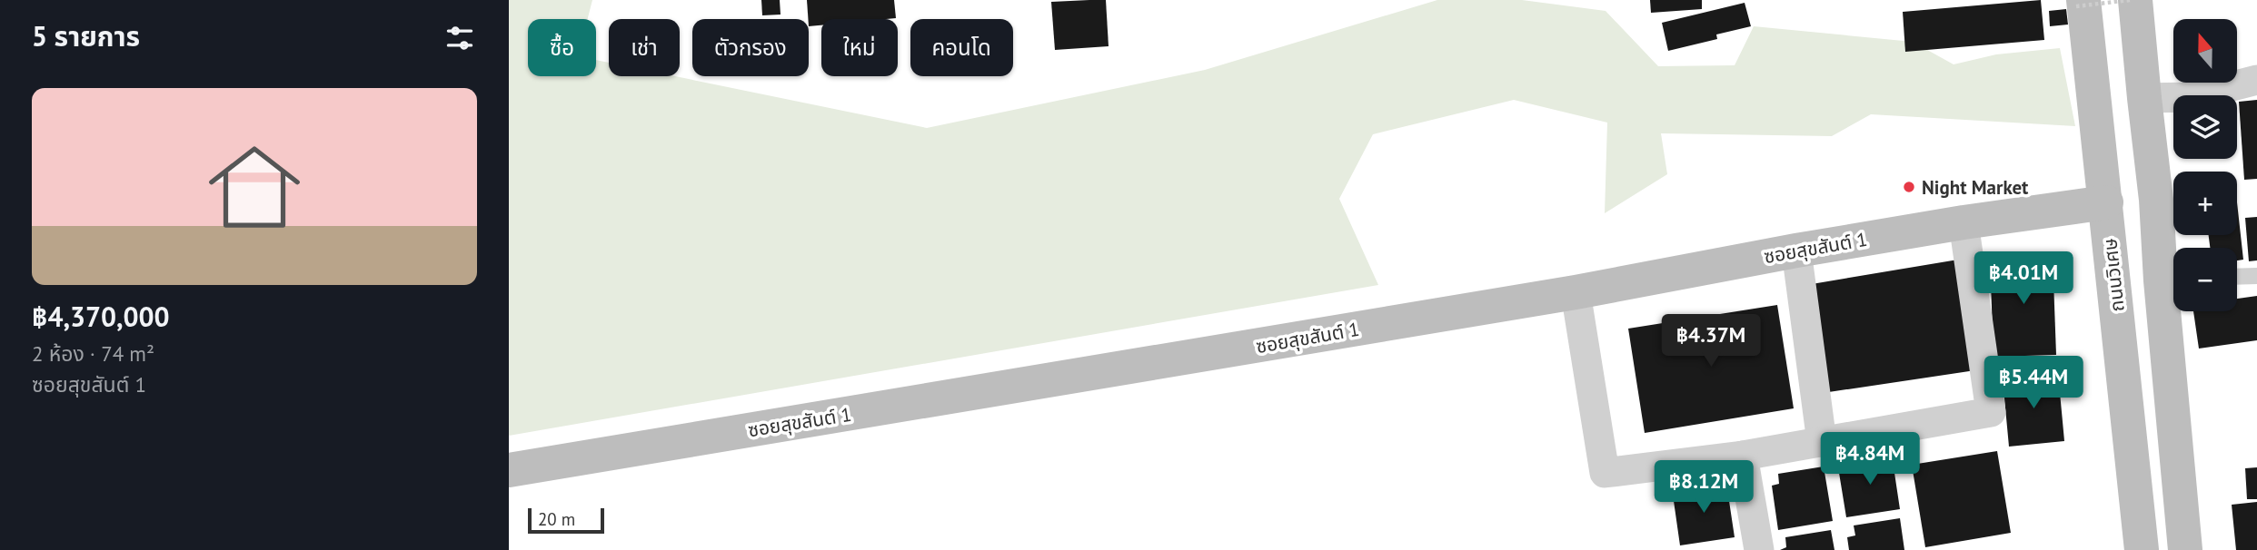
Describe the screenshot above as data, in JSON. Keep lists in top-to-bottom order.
{
  "streets": {
    "street": ["ซอยสุขสันต์ 1", "ถนนวิเศษ"]
  },
  "crossings": [
    ["ซอยสุขสันต์ 1", "ถนนวิเศษ"]
  ],
  "places": ["Night Market"],
  "scale_bar": "20 m",
  "north": "top",
  "page": {
    "heading": "5 รายการ",
    "map_buttons": ["+", "−"],
    "chip": [
      "ซื้อ",
      "เช่า",
      "ตัวกรอง",
      "ใหม่",
      "คอนโด"
    ],
    "list": [
      {
        "name": "฿4,370,000",
        "note": "2 ห้อง · 74 m² · ซอยสุขสันต์ 1"
      }
    ],
    "price": [
      "฿4.01M",
      "฿4.37M",
      "฿5.44M",
      "฿4.84M",
      "฿8.12M"
    ],
    "scale": "20 m"
  }
}
